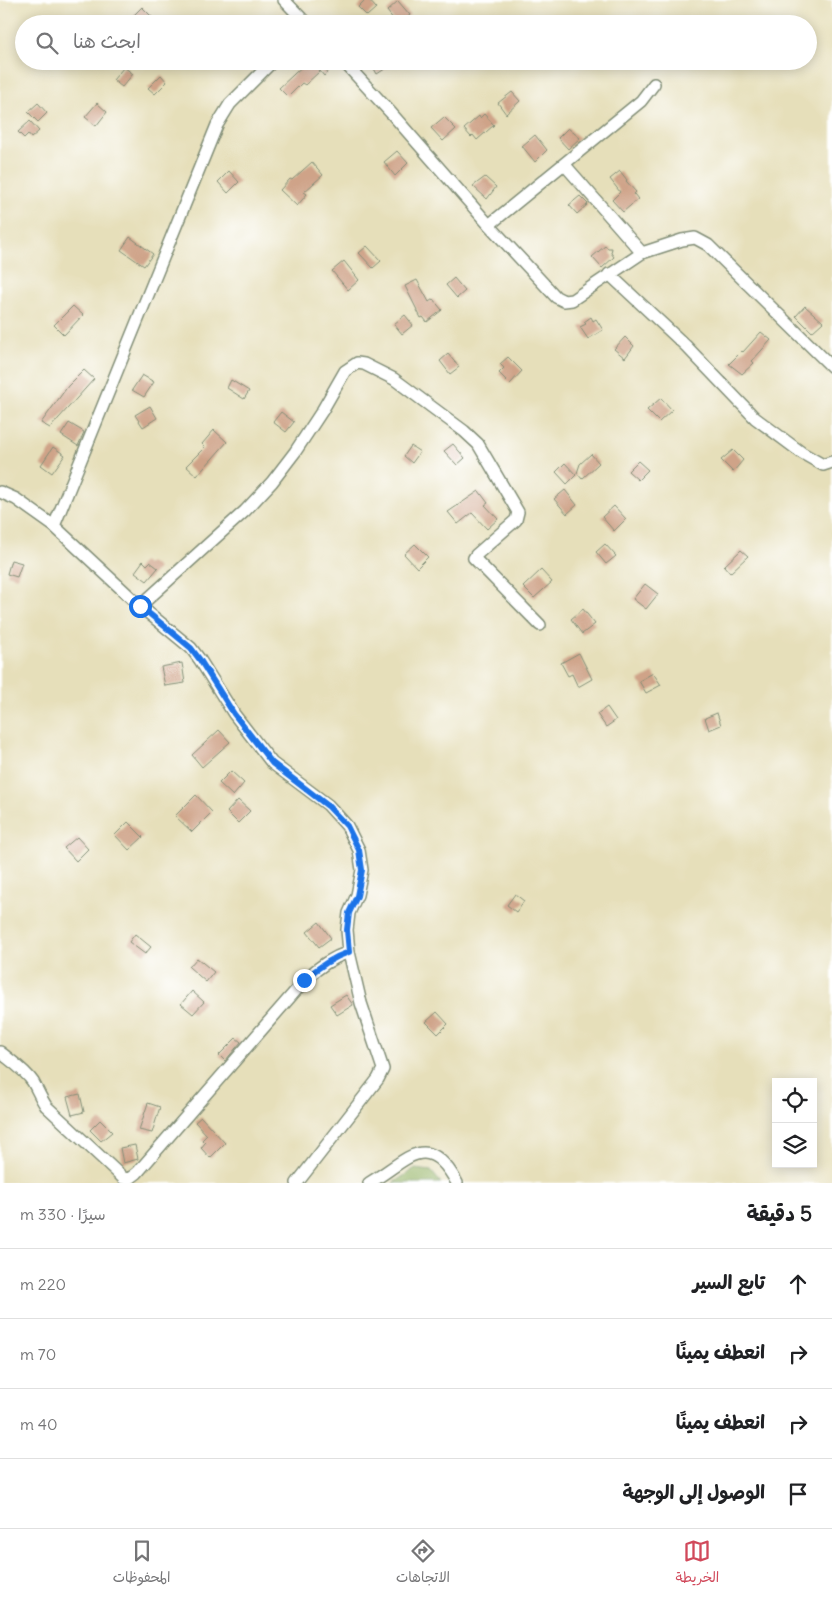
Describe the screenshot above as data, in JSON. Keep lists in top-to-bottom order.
{
  "page": {
    "search": "ابحث هنا",
    "heading": ["5 دقيقة", "سيرًا · 330 m"],
    "list": [
      ["تابع السير", "220 m"],
      ["انعطف يمينًا", "70 m"],
      ["انعطف يمينًا", "40 m"],
      "الوصول إلى الوجهة"
    ],
    "nav": ["الخريطة", "الاتجاهات", "المحفوظات"]
  }
}
